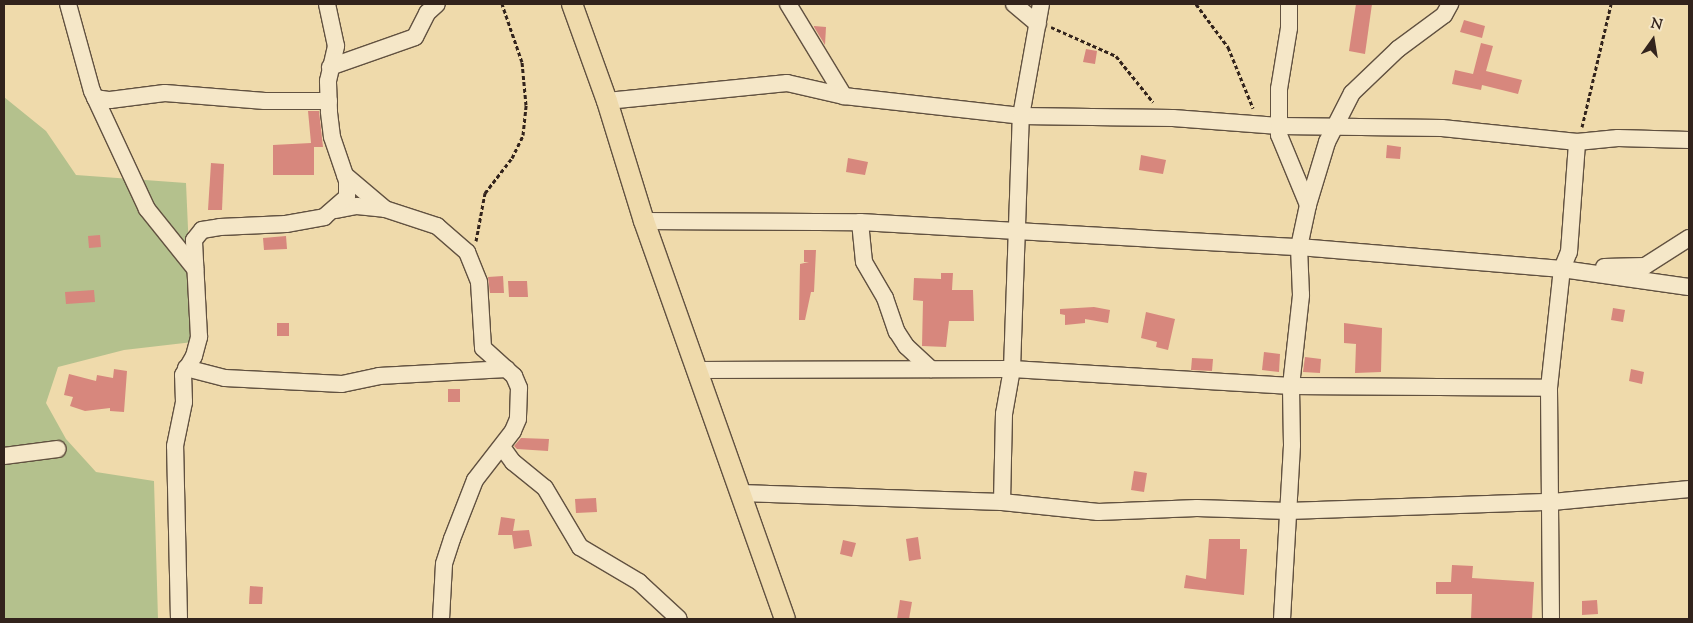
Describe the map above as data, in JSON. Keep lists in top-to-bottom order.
{
  "north": "top"
}
